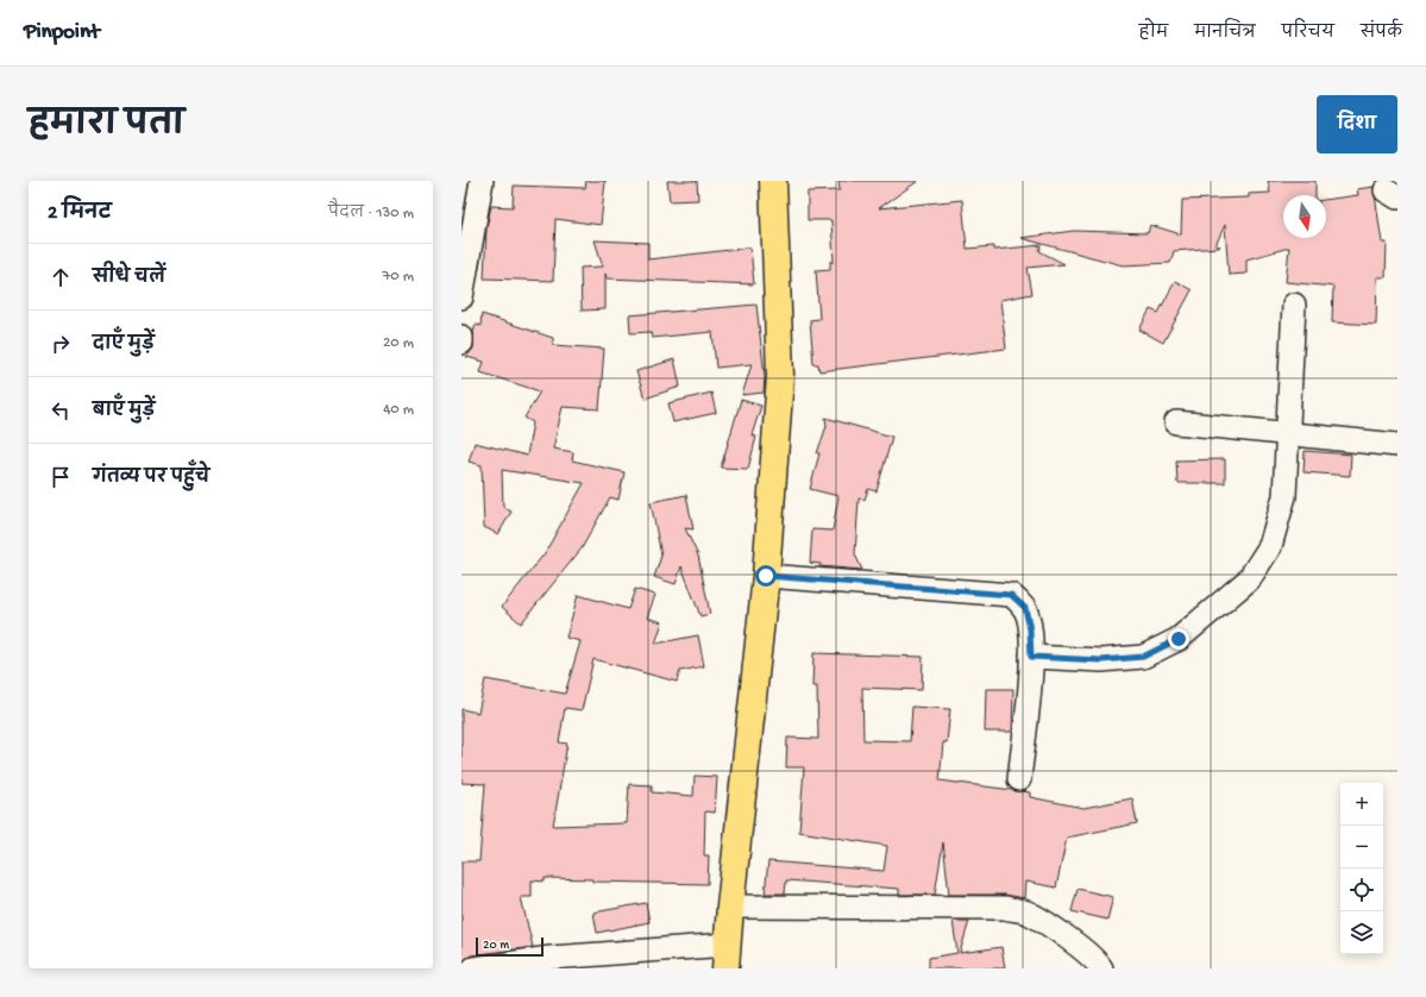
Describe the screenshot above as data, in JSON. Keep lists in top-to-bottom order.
{
  "scale_bar": "20 m",
  "north": "bottom",
  "page": {
    "header": "Pinpoint",
    "nav": [
      "होम",
      "मानचित्र",
      "परिचय",
      "संपर्क"
    ],
    "title": "हमारा पता",
    "buttons": "दिशा",
    "heading": ["2 मिनट", "पैदल · 130 m"],
    "list": [
      ["सीधे चलें", "70 m"],
      ["दाएँ मुड़ें", "20 m"],
      ["बाएँ मुड़ें", "40 m"],
      "गंतव्य पर पहुँचे"
    ],
    "map_buttons": ["+", "−"],
    "scale": "20 m"
  }
}
